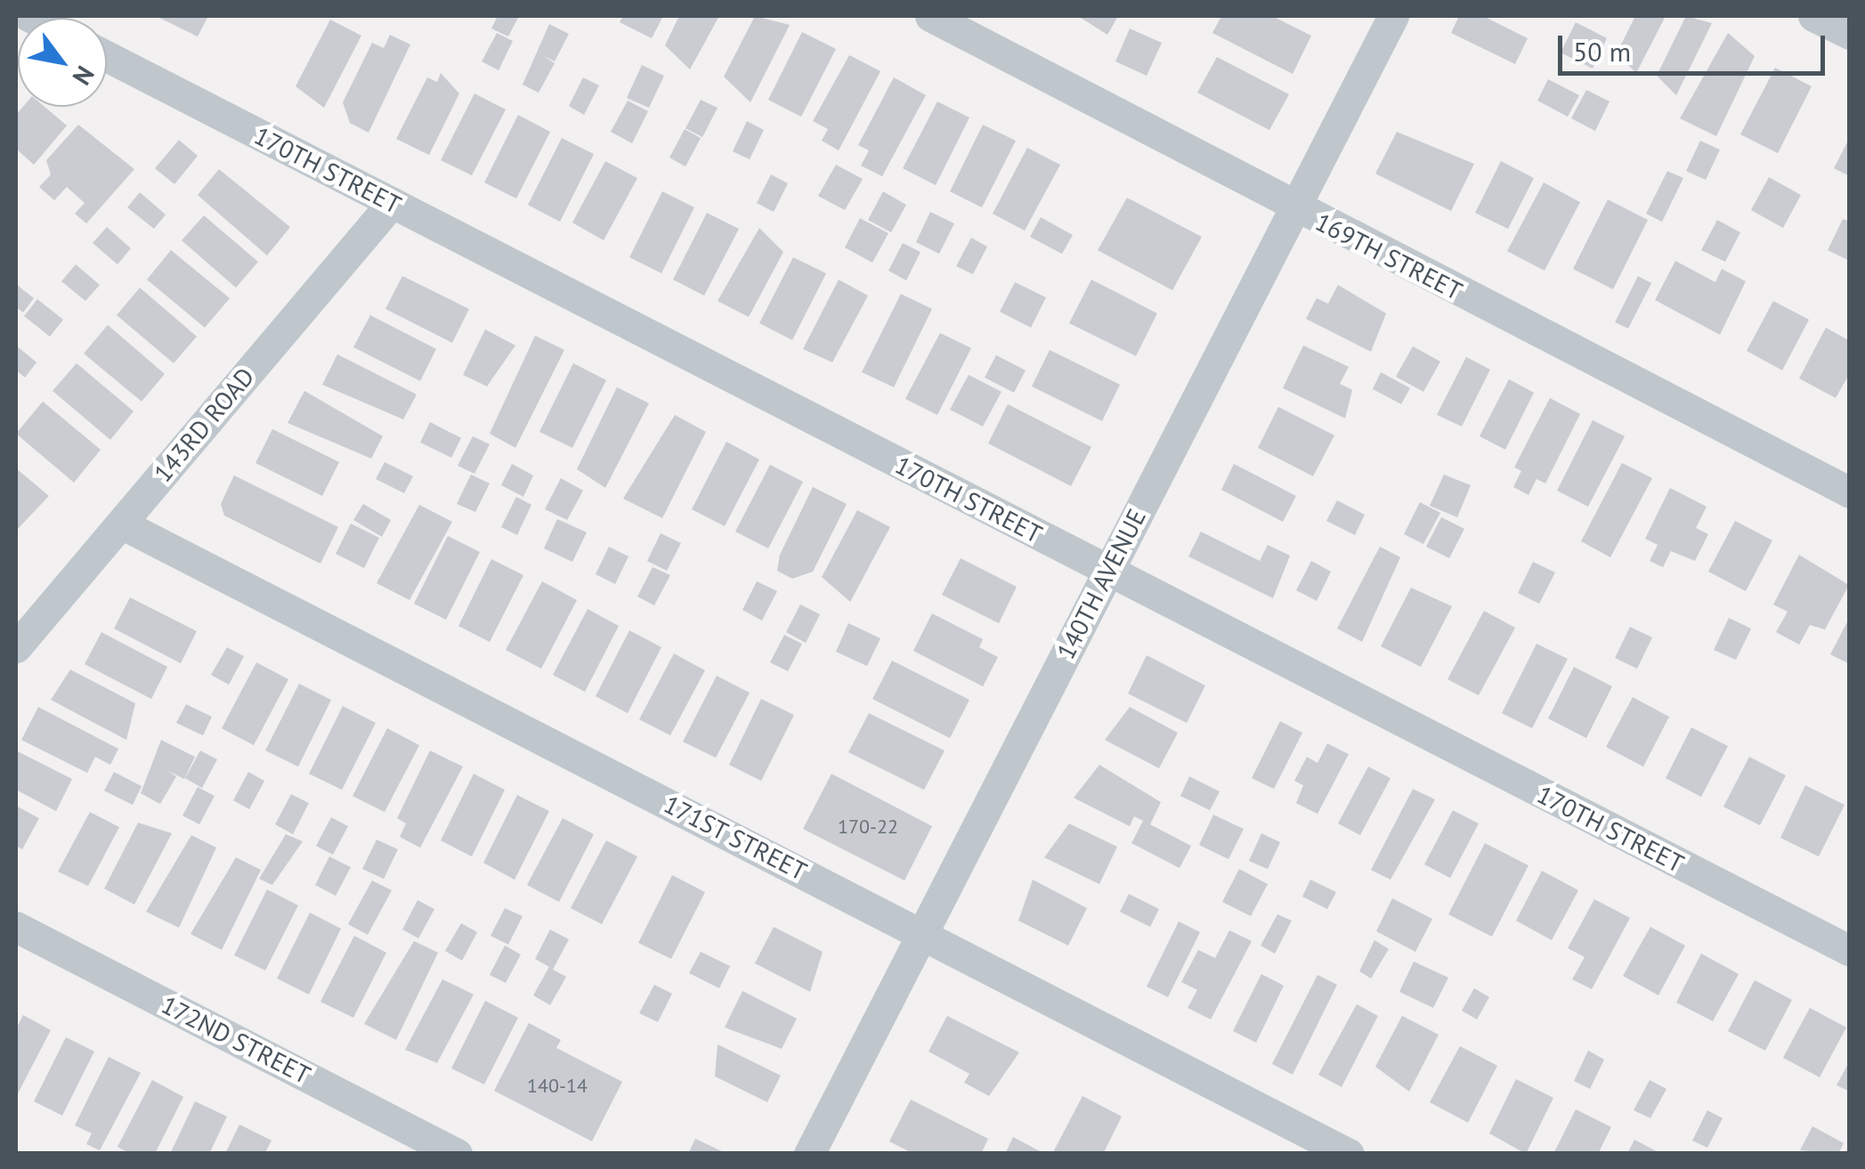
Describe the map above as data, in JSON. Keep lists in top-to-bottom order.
{
  "streets": {
    "street": [
      "170TH STREET",
      "169TH STREET",
      "143RD ROAD",
      "140TH AVENUE",
      "171ST STREET",
      "172ND STREET"
    ]
  },
  "crossings": [
    ["170TH STREET", "143RD ROAD"],
    ["170TH STREET", "140TH AVENUE"],
    ["169TH STREET", "140TH AVENUE"],
    ["143RD ROAD", "171ST STREET"],
    ["140TH AVENUE", "171ST STREET"]
  ],
  "house_numbers": ["170-22", "140-14"],
  "scale_bar": "50 m",
  "north": "bottom right"
}
